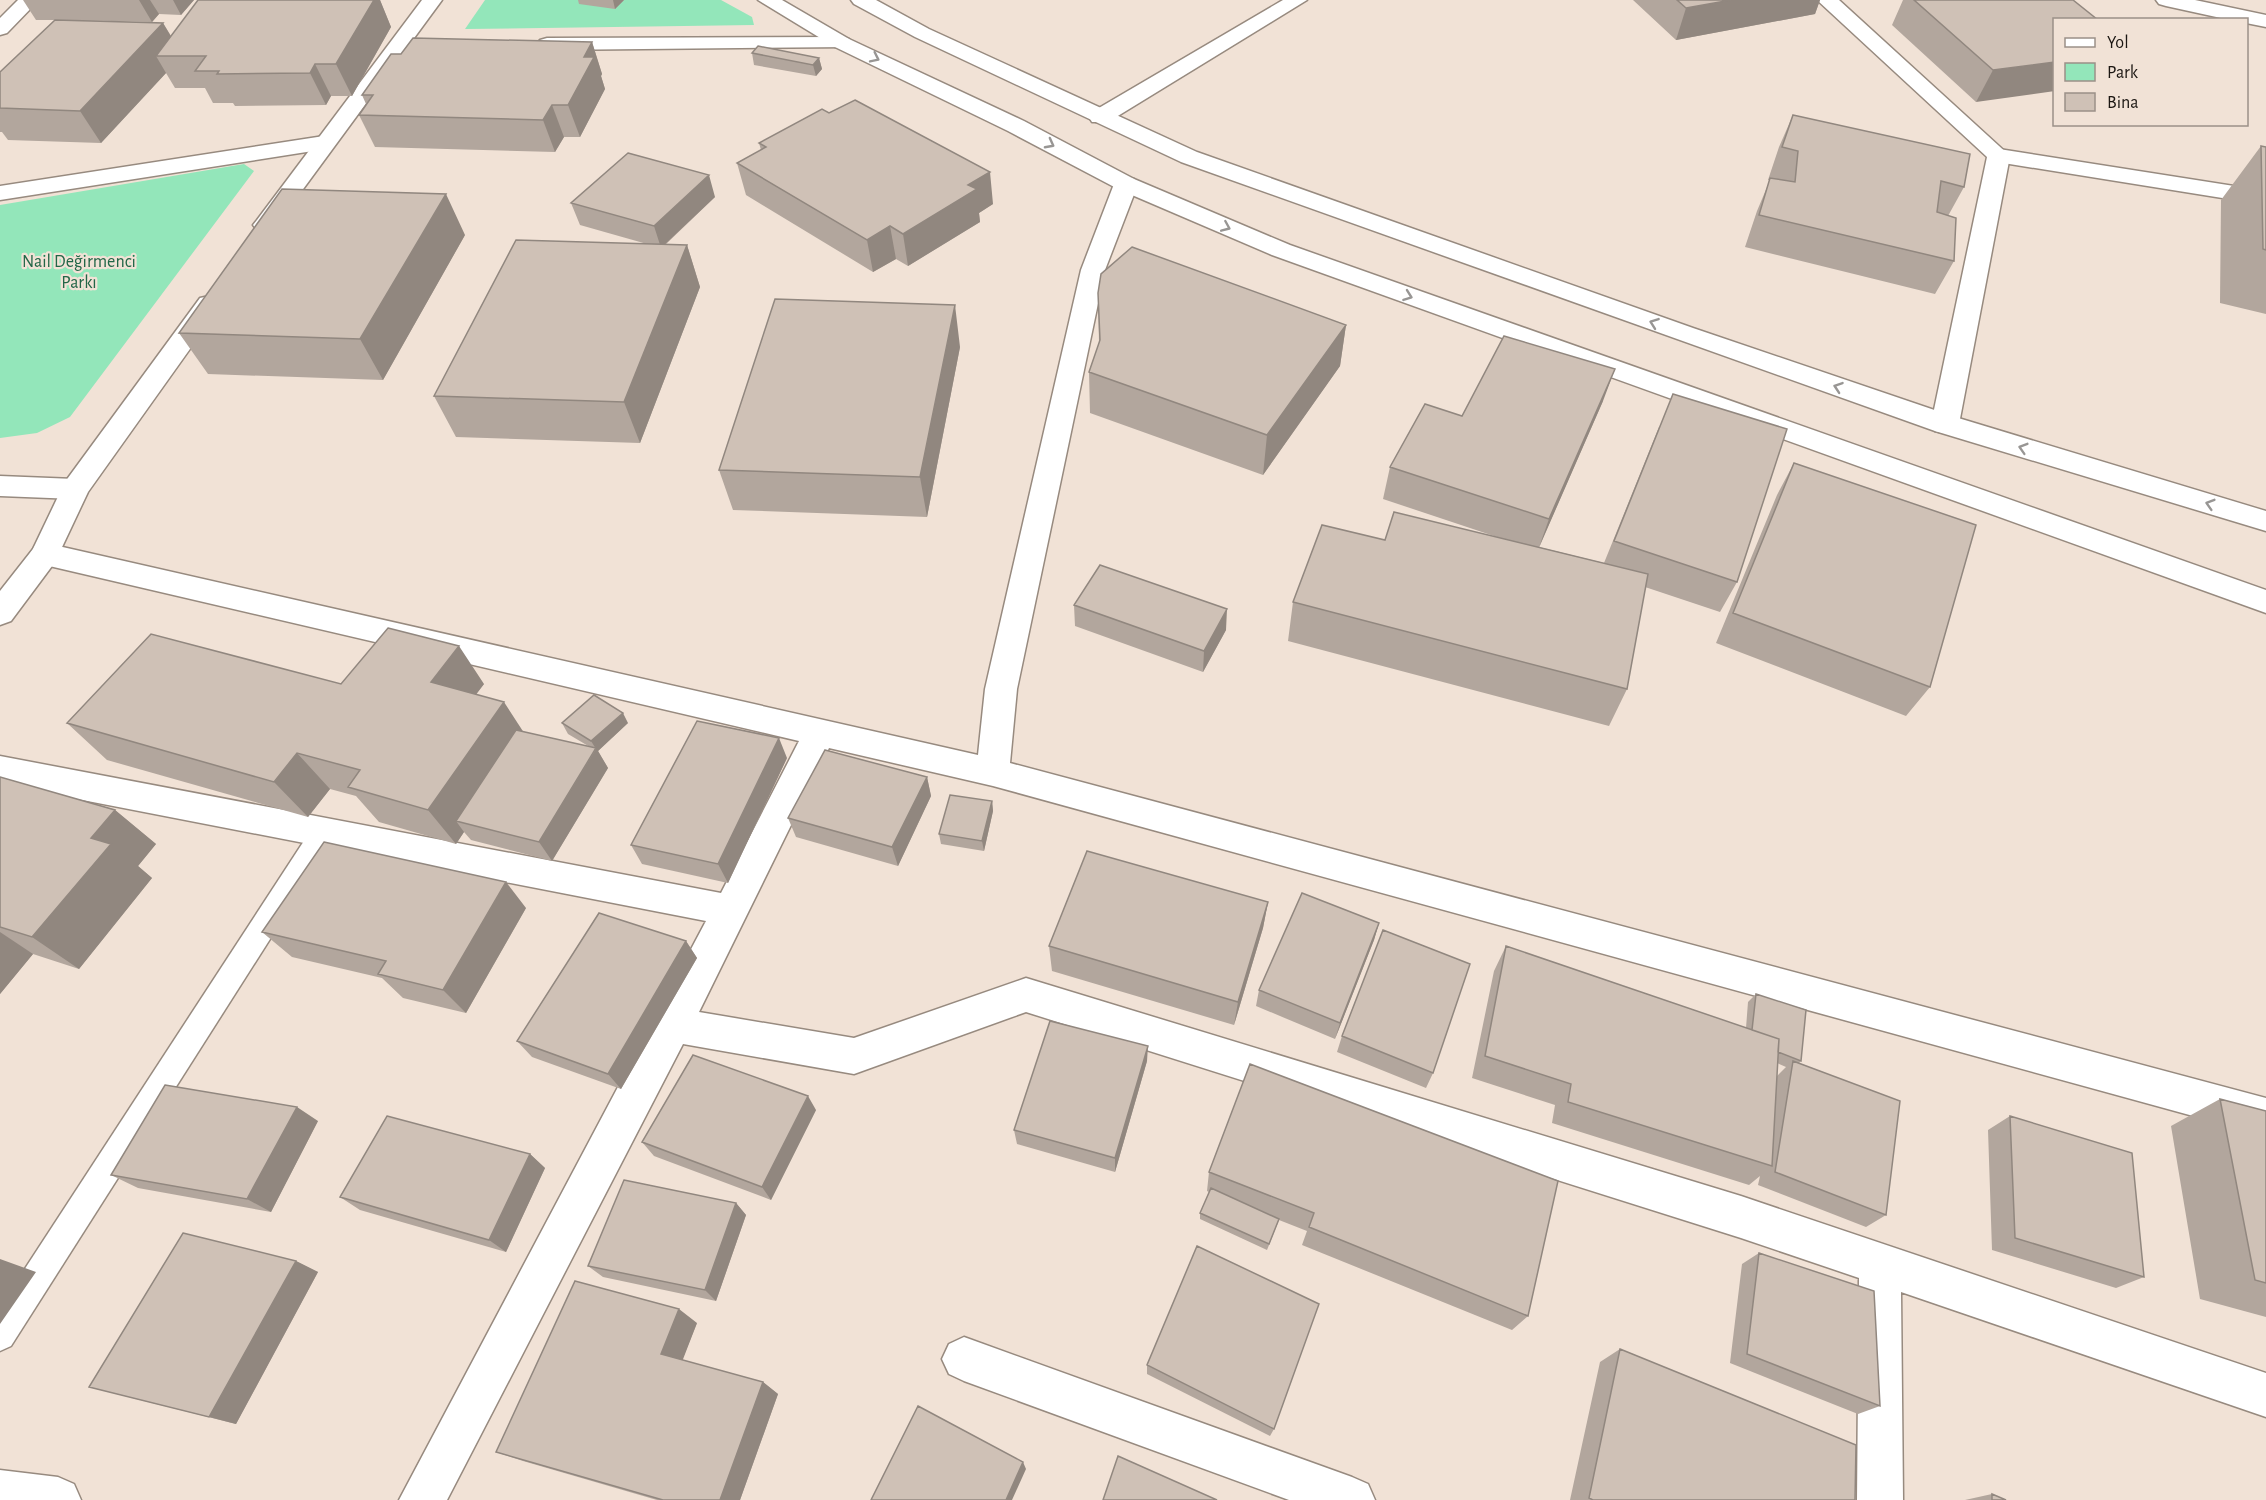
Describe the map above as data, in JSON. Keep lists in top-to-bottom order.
{
  "parks": ["Nail Değirmenci Parkı"],
  "legend": ["Yol", "Park", "Bina"]
}
